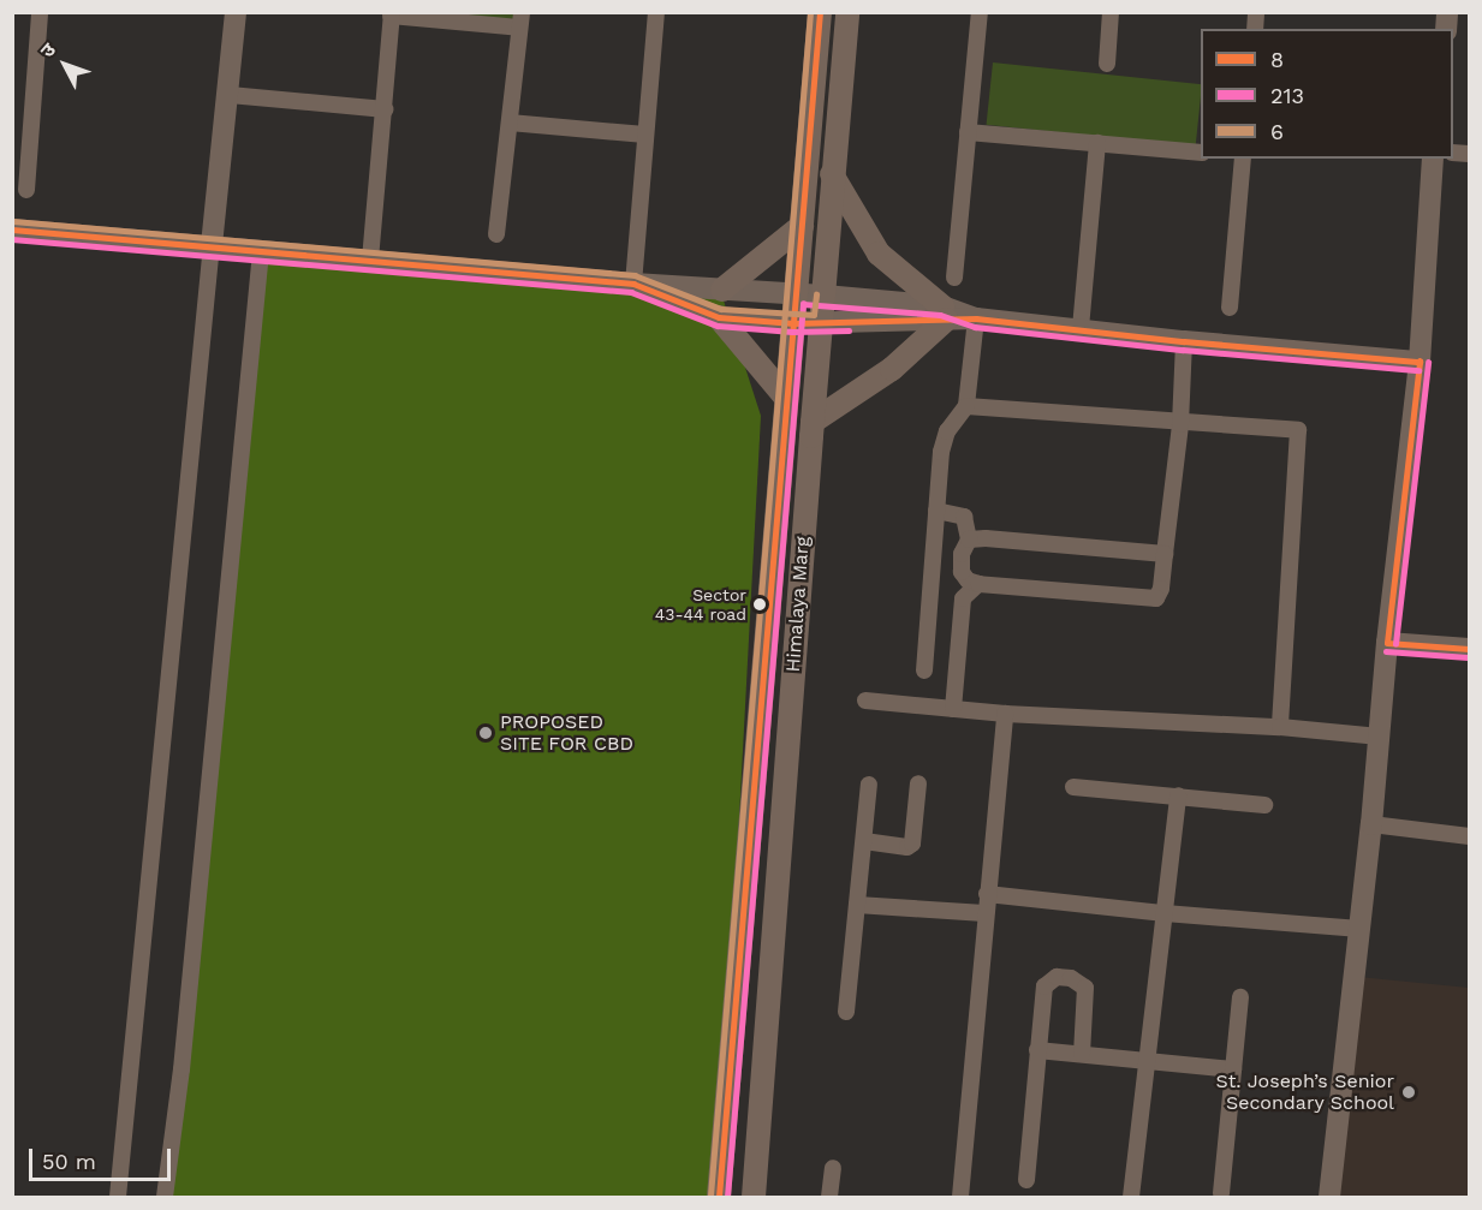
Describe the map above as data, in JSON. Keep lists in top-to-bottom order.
{
  "streets": {
    "main road": ["Himalaya Marg"]
  },
  "places": ["Sector 43-44 road", "PROPOSED SITE FOR CBD", "St. Joseph’s Senior Secondary School"],
  "lines": ["transit line 8", "transit line 6", "transit line 213"],
  "legend": ["8", "213", "6"],
  "scale_bar": "50 m",
  "north": "top left"
}
